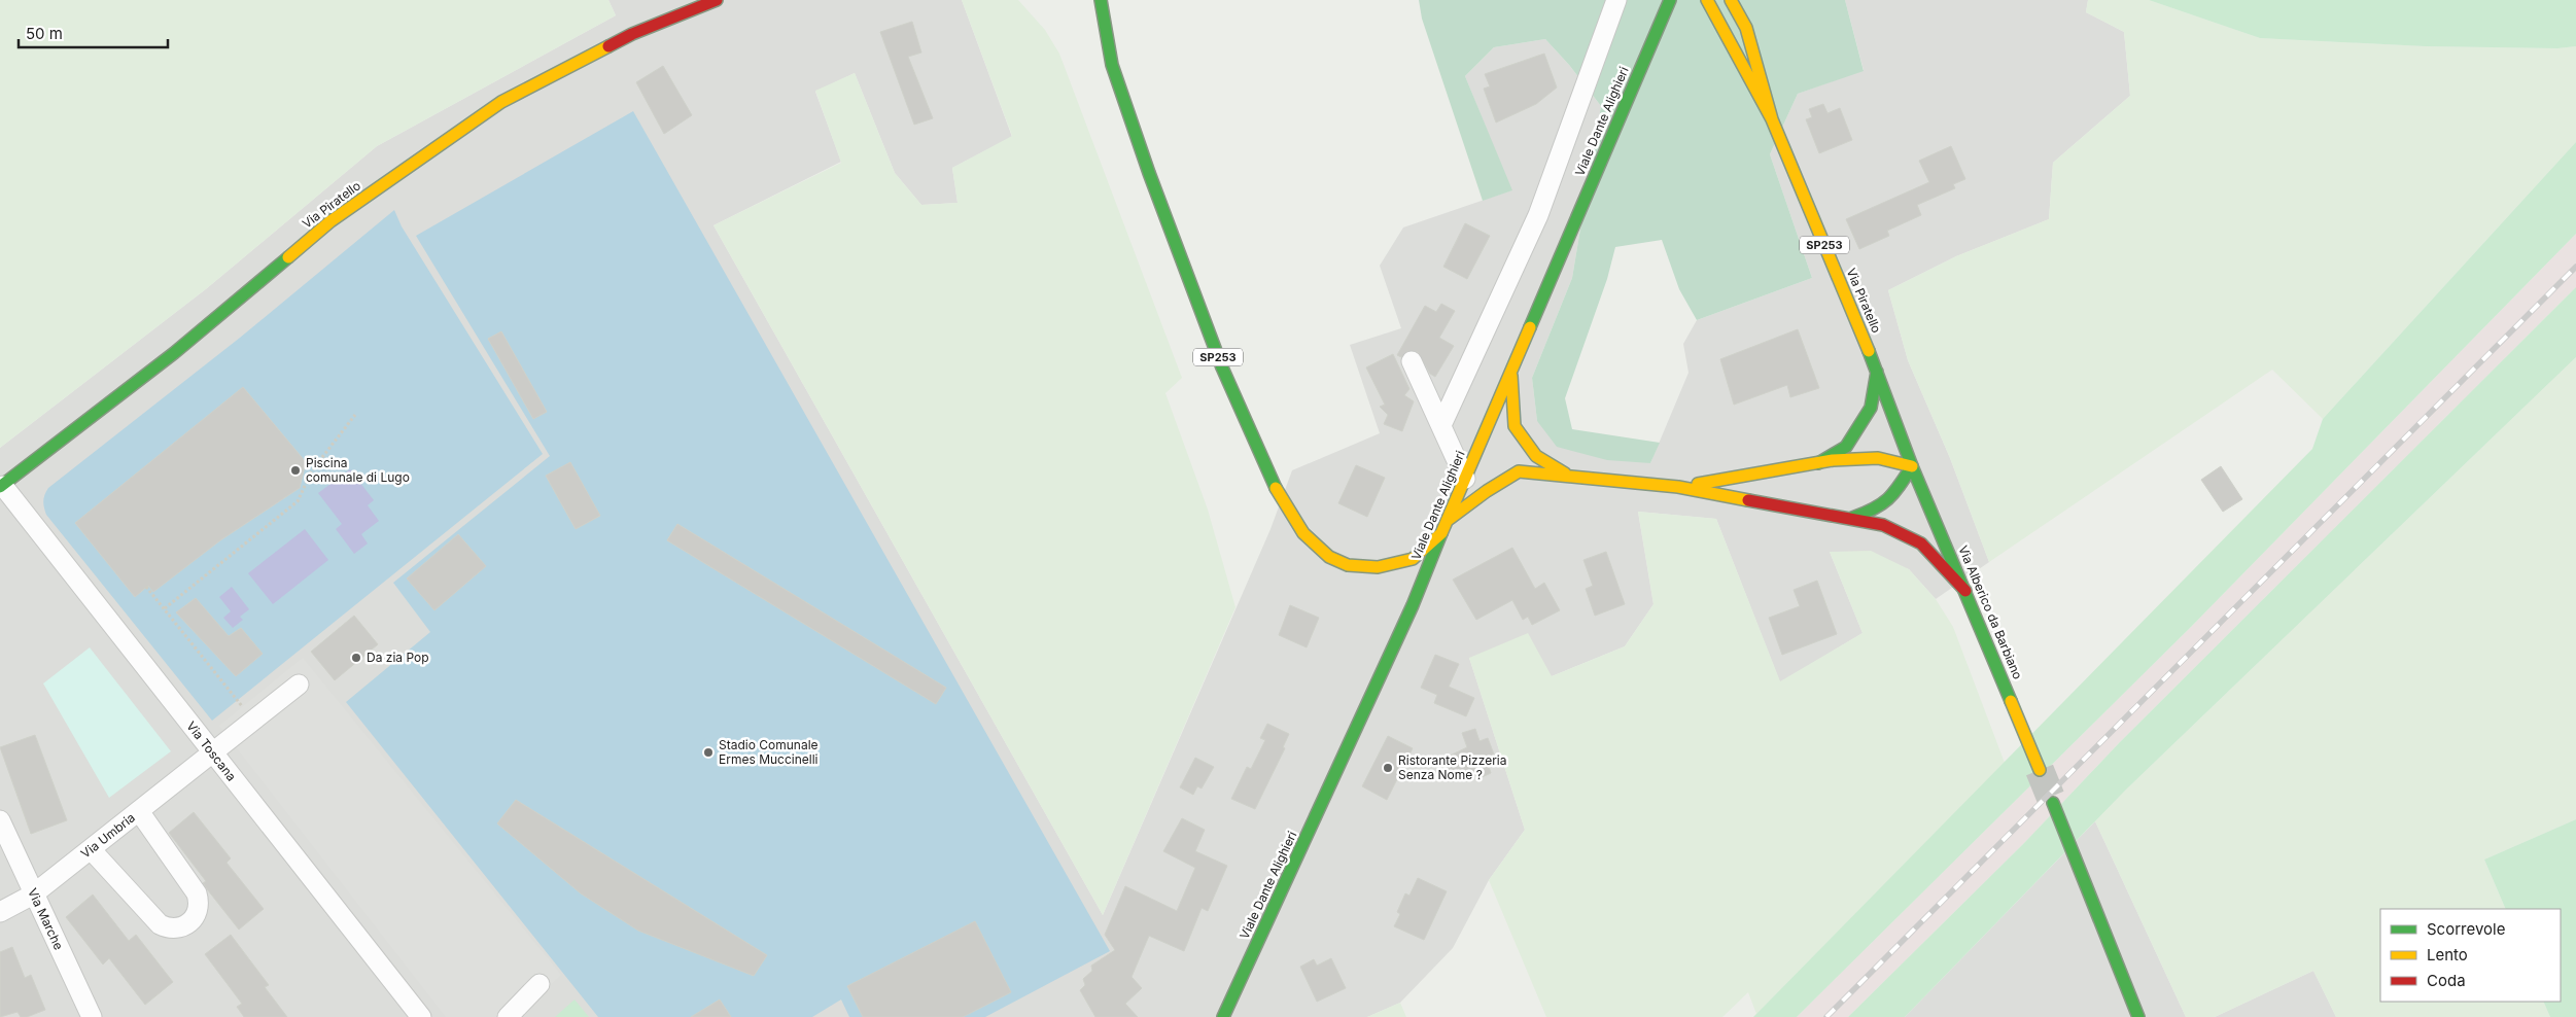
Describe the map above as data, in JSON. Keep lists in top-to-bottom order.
{
  "streets": {
    "main road": [
      "Viale Dante Alighieri",
      "Via Piratello",
      "SP253",
      "Via Alberico da Barbiano"
    ],
    "street": ["Via Toscana", "Via Umbria", "Via Marche"]
  },
  "crossings": [
    ["Viale Dante Alighieri", "SP253"],
    ["Via Piratello", "SP253"],
    ["Via Piratello", "Via Alberico da Barbiano"],
    ["Via Piratello", "Via Toscana"],
    ["SP253", "Via Alberico da Barbiano"],
    ["Via Toscana", "Via Umbria"],
    ["Via Umbria", "Via Marche"]
  ],
  "places": [
    "Piscina comunale di Lugo",
    "Da zia Pop",
    "Stadio Comunale Ermes Muccinelli",
    "Ristorante Pizzeria Senza Nome ?"
  ],
  "legend": ["Scorrevole", "Lento", "Coda"],
  "scale_bar": "50 m"
}
